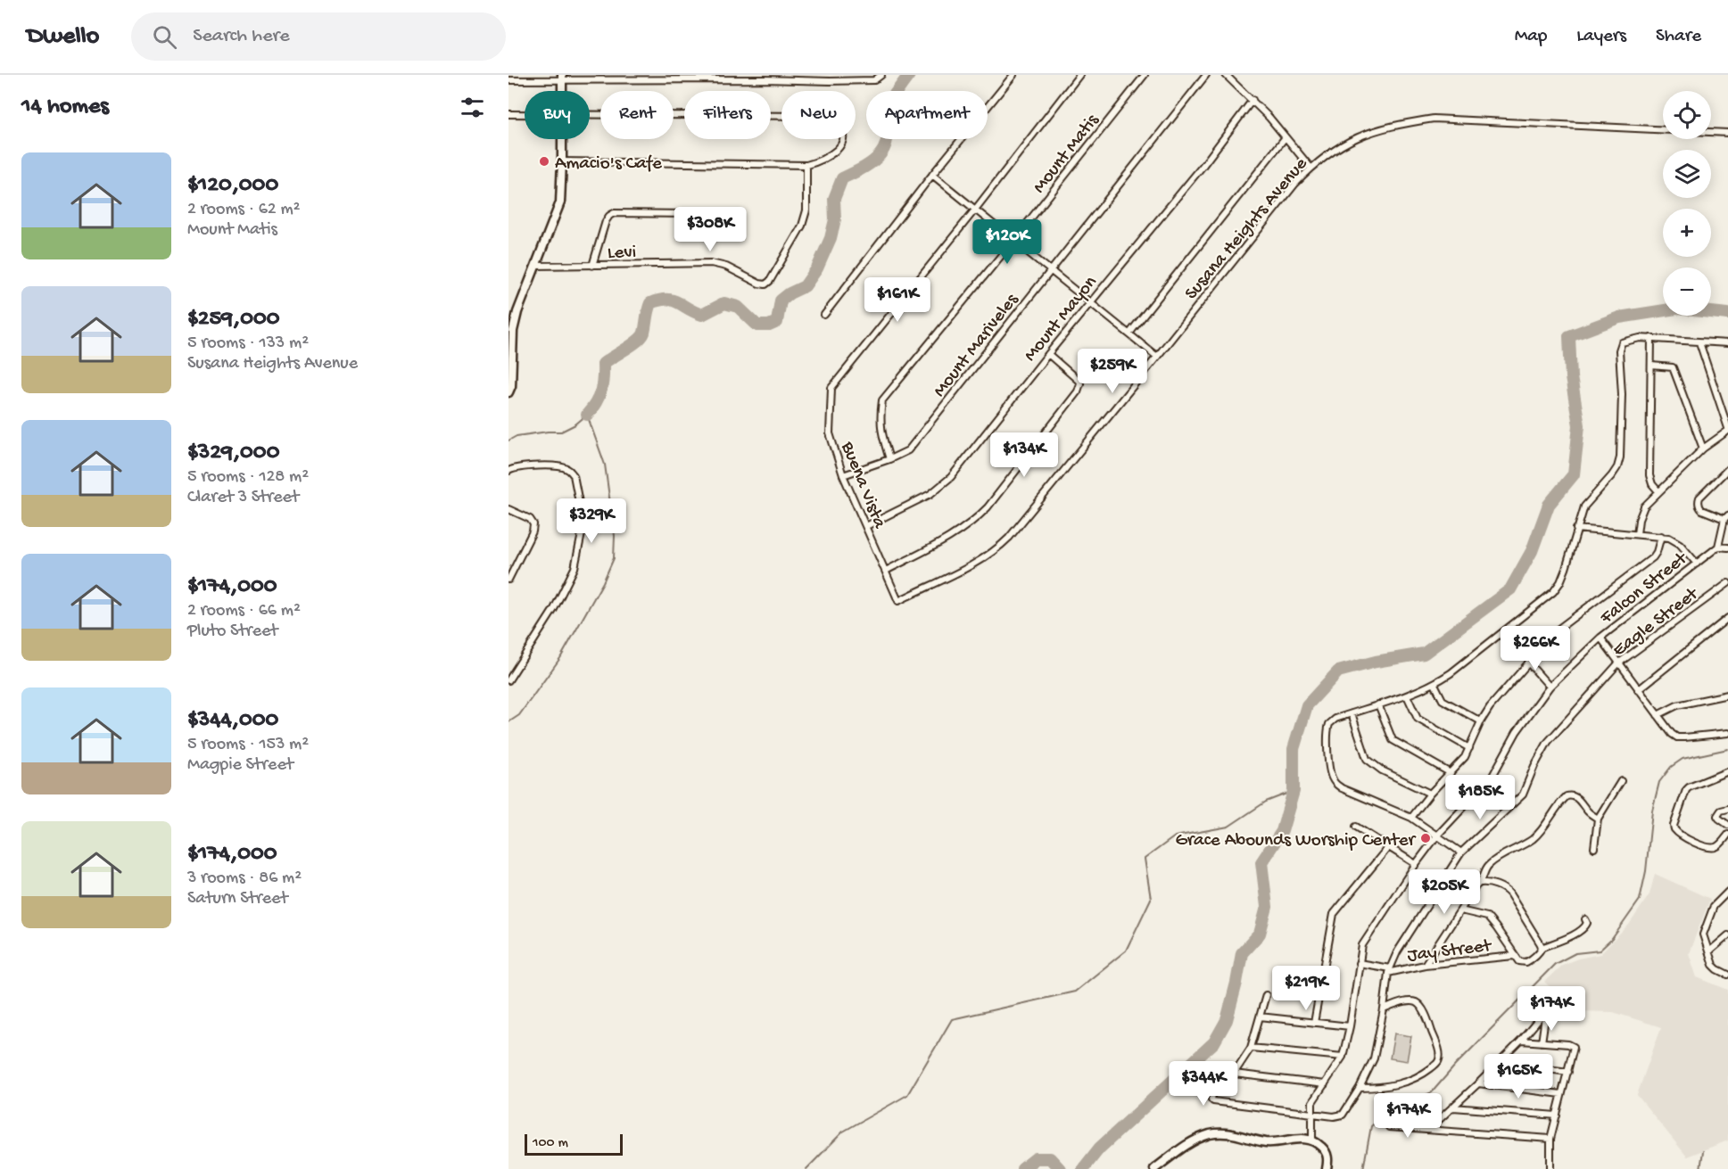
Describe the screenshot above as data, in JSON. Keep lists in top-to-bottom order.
{
  "streets": {
    "street": [
      "Mount Matis",
      "Susana Heights Avenue",
      "Levi",
      "Mount Mayon",
      "Mount Mariveles",
      "Buena Vista",
      "Falcon Street",
      "Eagle Street",
      "Jay Street"
    ]
  },
  "crossings": [
    ["Mount Matis", "Mount Mariveles"],
    ["Susana Heights Avenue", "Buena Vista"],
    ["Mount Mayon", "Buena Vista"],
    ["Mount Mariveles", "Buena Vista"],
    ["Falcon Street", "Eagle Street"],
    ["Eagle Street", "Jay Street"]
  ],
  "places": ["Amacio's Cafe", "Grace Abounds Worship Center"],
  "scale_bar": "100 m",
  "page": {
    "header": "Dwello",
    "search": "Search here",
    "nav": ["Map", "Layers", "Share"],
    "heading": "14 homes",
    "map_buttons": ["+", "−"],
    "chip": [
      "Buy",
      "Rent",
      "Filters",
      "New",
      "Apartment"
    ],
    "list": [
      {
        "name": "$120,000",
        "note": "2 rooms · 62 m² · Mount Matis"
      },
      {
        "name": "$259,000",
        "note": "5 rooms · 133 m² · Susana Heights Avenue"
      },
      {
        "name": "$329,000",
        "note": "5 rooms · 128 m² · Claret 3 Street"
      },
      {
        "name": "$174,000",
        "note": "2 rooms · 66 m² · Pluto Street"
      },
      {
        "name": "$344,000",
        "note": "5 rooms · 153 m² · Magpie Street"
      },
      {
        "name": "$174,000",
        "note": "3 rooms · 86 m² · Saturn Street"
      }
    ],
    "price": [
      "$308K",
      "$120K",
      "$161K",
      "$259K",
      "$134K",
      "$329K",
      "$266K",
      "$185K",
      "$205K",
      "$219K",
      "$174K",
      "$165K",
      "$344K",
      "$174K"
    ],
    "scale": "100 m"
  }
}
